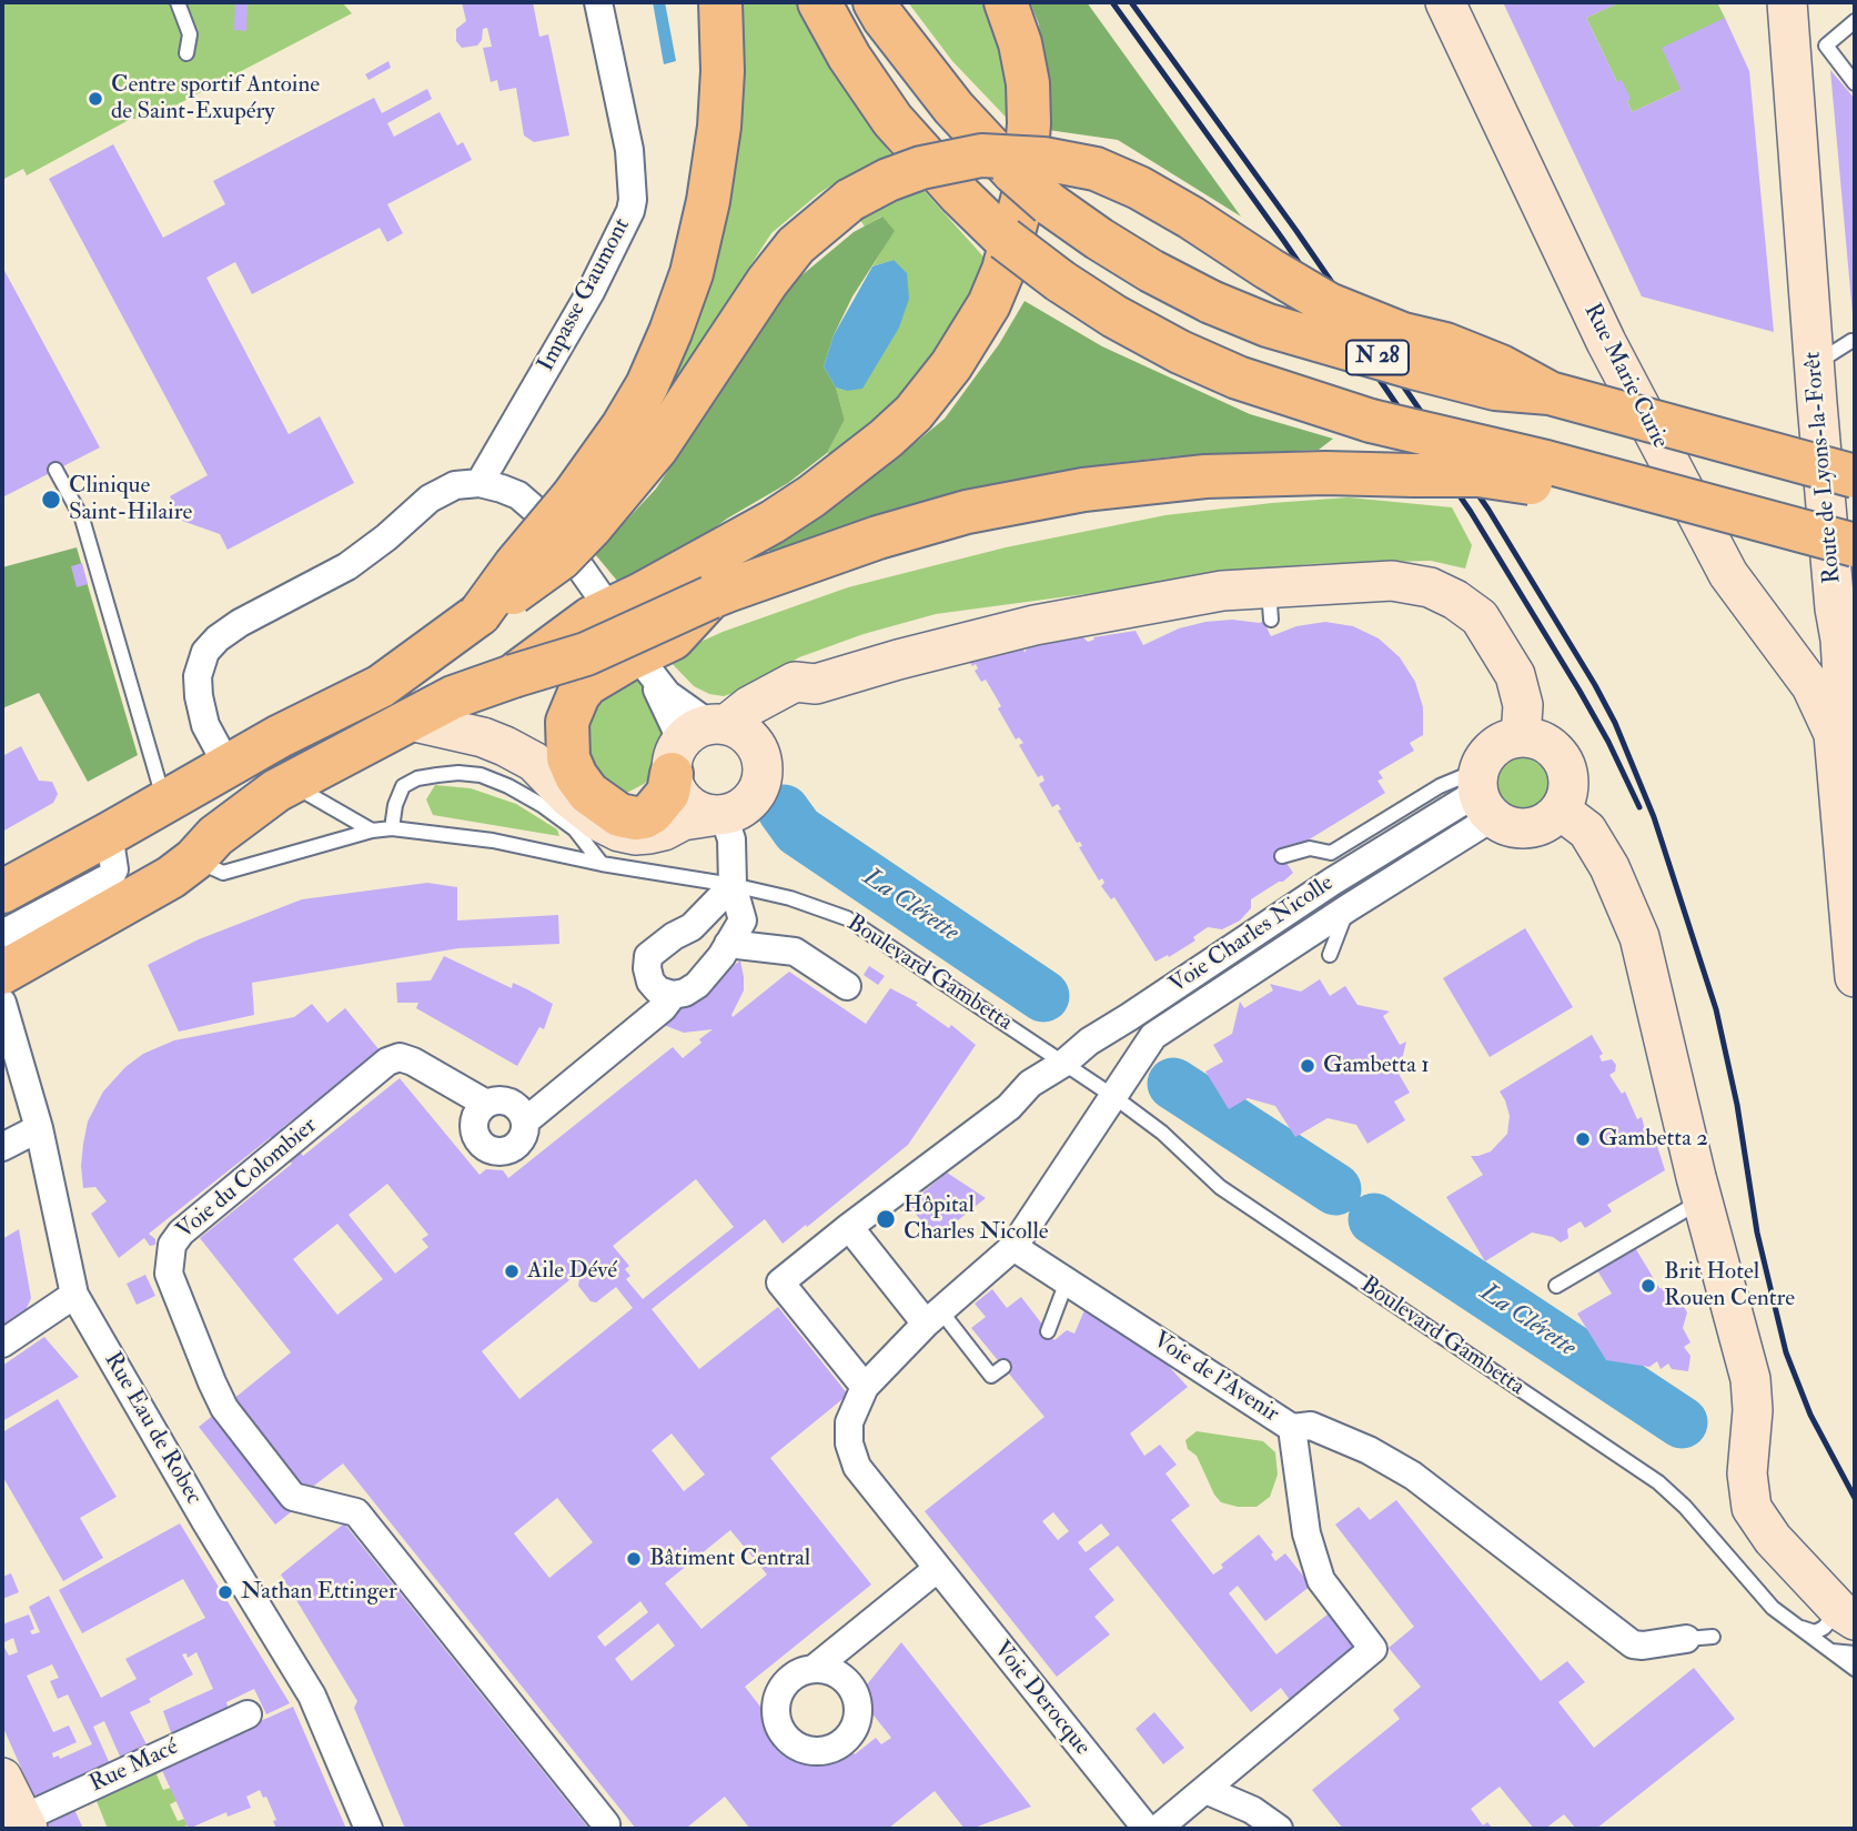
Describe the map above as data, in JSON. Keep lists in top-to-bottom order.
{
  "streets": {
    "main road": ["N 28"],
    "street": [
      "Impasse Gaumont",
      "Rue Marie Curie",
      "Route de Lyons-la-Forêt",
      "Voie Charles Nicolle",
      "Voie du Colombier",
      "Voie de l'Avenir",
      "Rue Eau de Robec",
      "Voie Derocque",
      "Rue Macé"
    ],
    "lane": ["Boulevard Gambetta"]
  },
  "crossings": [
    ["Rue Marie Curie", "Route de Lyons-la-Forêt"],
    ["Voie Charles Nicolle", "Boulevard Gambetta"],
    ["Voie Charles Nicolle", "Voie de l'Avenir"],
    ["Voie Charles Nicolle", "Voie Derocque"]
  ],
  "water": ["La Clérette"],
  "places": [
    "Centre sportif Antoine de Saint-Exupéry",
    "Clinique Saint-Hilaire",
    "Gambetta 1",
    "Gambetta 2",
    "Hôpital Charles Nicolle",
    "Aile Dévé",
    "Brit Hotel Rouen Centre",
    "Bâtiment Central",
    "Nathan Ettinger"
  ]
}
